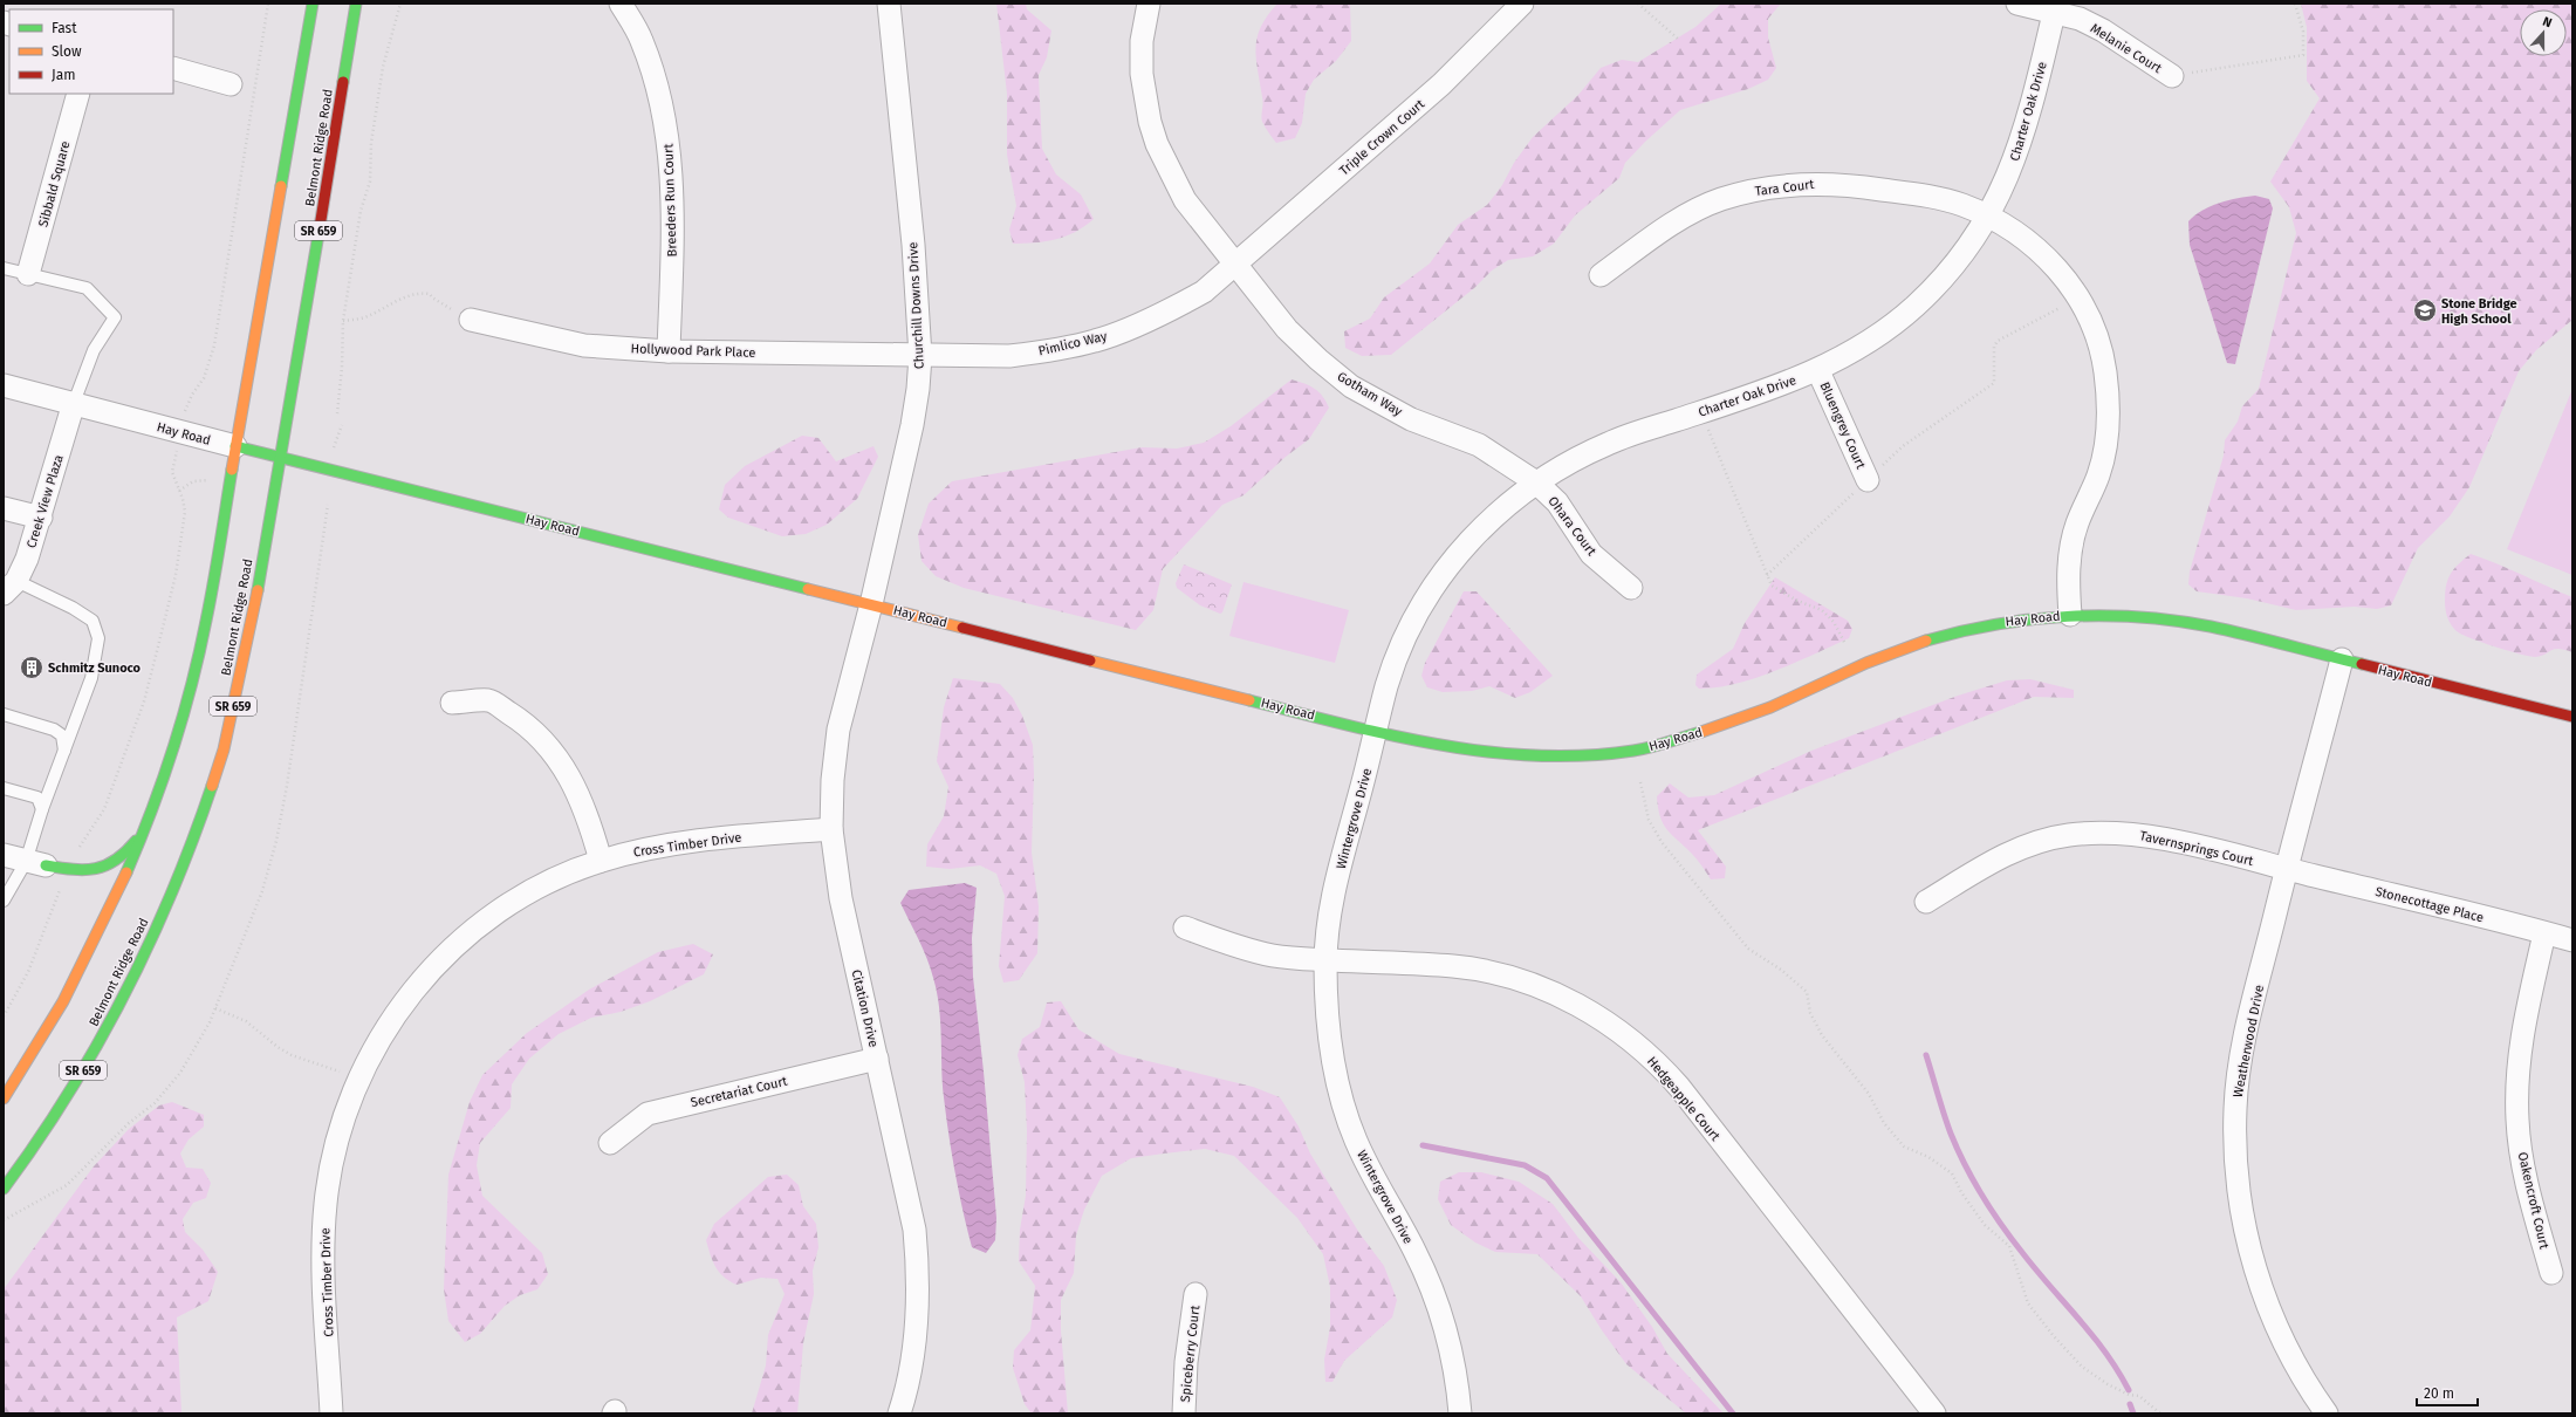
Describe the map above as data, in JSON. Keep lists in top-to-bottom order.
{
  "streets": {
    "main road": ["Belmont Ridge Road", "SR 659", "Hay Road"],
    "street": [
      "Melanie Court",
      "Charter Oak Drive",
      "Triple Crown Court",
      "Sibbald Square",
      "Tara Court",
      "Breeders Run Court",
      "Churchill Downs Drive",
      "Pimlico Way",
      "Hollywood Park Place",
      "Gotham Way",
      "Bluengrey Court",
      "Creek View Plaza",
      "Ohara Court",
      "Wintergrove Drive",
      "Cross Timber Drive",
      "Tavernsprings Court",
      "Stonecottage Place",
      "Citation Drive",
      "Weatherwood Drive",
      "Secretariat Court",
      "Hedgeapple Court",
      "Oakencroft Court",
      "Spiceberry Court"
    ]
  },
  "crossings": [
    ["Melanie Court", "Charter Oak Drive"],
    ["Charter Oak Drive", "Tara Court"],
    ["Charter Oak Drive", "Gotham Way"],
    ["Charter Oak Drive", "Bluengrey Court"],
    ["Charter Oak Drive", "Hay Road"],
    ["Charter Oak Drive", "Ohara Court"],
    ["Charter Oak Drive", "Wintergrove Drive"],
    ["Triple Crown Court", "Pimlico Way"],
    ["Triple Crown Court", "Gotham Way"],
    ["Belmont Ridge Road", "Hay Road"],
    ["Tara Court", "Hay Road"],
    ["Breeders Run Court", "Hollywood Park Place"],
    ["SR 659", "Hay Road"],
    ["Churchill Downs Drive", "Pimlico Way"],
    ["Churchill Downs Drive", "Hollywood Park Place"],
    ["Churchill Downs Drive", "Hay Road"],
    ["Churchill Downs Drive", "Citation Drive"],
    ["Pimlico Way", "Hollywood Park Place"],
    ["Pimlico Way", "Gotham Way"],
    ["Gotham Way", "Ohara Court"],
    ["Hay Road", "Creek View Plaza"],
    ["Hay Road", "Wintergrove Drive"],
    ["Hay Road", "Citation Drive"],
    ["Hay Road", "Weatherwood Drive"],
    ["Wintergrove Drive", "Hedgeapple Court"],
    ["Cross Timber Drive", "Citation Drive"],
    ["Tavernsprings Court", "Stonecottage Place"],
    ["Tavernsprings Court", "Weatherwood Drive"],
    ["Stonecottage Place", "Weatherwood Drive"],
    ["Stonecottage Place", "Oakencroft Court"],
    ["Citation Drive", "Secretariat Court"]
  ],
  "places": {
    "school or university": ["Stone Bridge High School"],
    "building": ["Schmitz Sunoco"]
  },
  "legend": ["Fast", "Slow", "Jam"],
  "scale_bar": "20 m",
  "north": "top"
}
